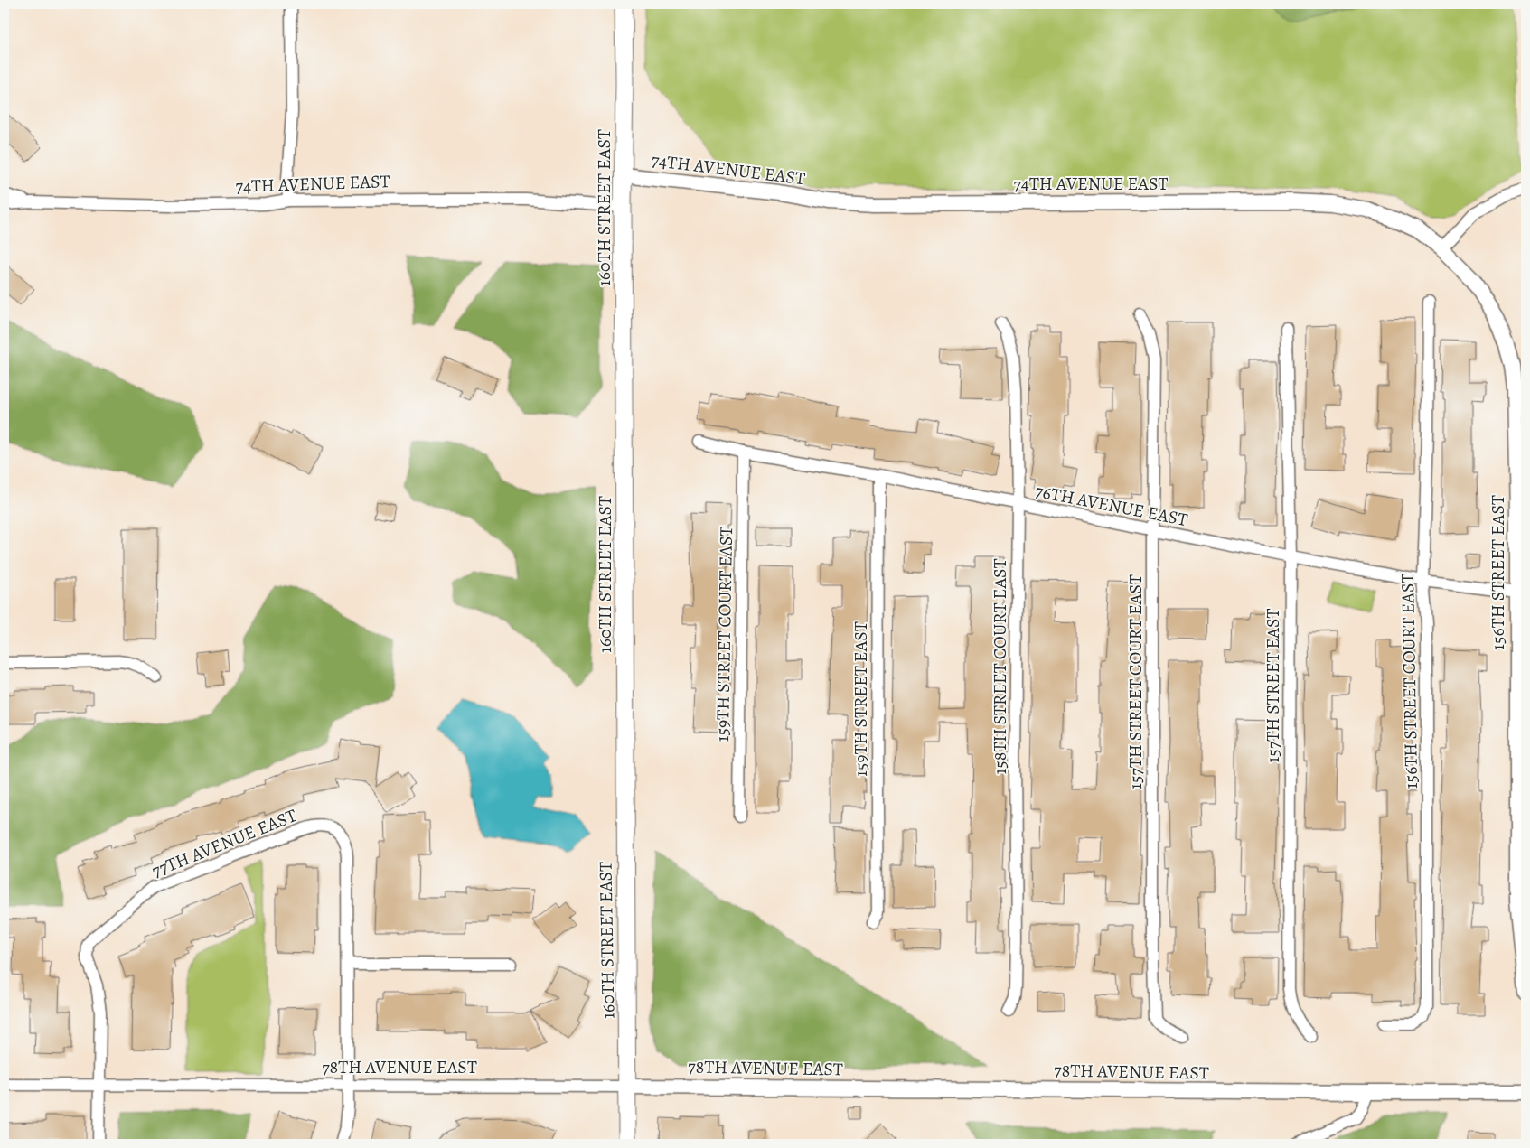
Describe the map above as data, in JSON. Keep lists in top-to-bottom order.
{
  "streets": {
    "main road": ["160TH STREET EAST"],
    "street": [
      "74TH AVENUE EAST",
      "76TH AVENUE EAST",
      "156TH STREET EAST",
      "159TH STREET COURT EAST",
      "158TH STREET COURT EAST",
      "156TH STREET COURT EAST",
      "157TH STREET COURT EAST",
      "157TH STREET EAST",
      "159TH STREET EAST",
      "77TH AVENUE EAST",
      "78TH AVENUE EAST"
    ]
  },
  "crossings": [
    ["74TH AVENUE EAST", "160TH STREET EAST"],
    ["74TH AVENUE EAST", "156TH STREET EAST"],
    ["160TH STREET EAST", "78TH AVENUE EAST"],
    ["76TH AVENUE EAST", "156TH STREET EAST"],
    ["76TH AVENUE EAST", "159TH STREET COURT EAST"],
    ["76TH AVENUE EAST", "158TH STREET COURT EAST"],
    ["76TH AVENUE EAST", "156TH STREET COURT EAST"],
    ["76TH AVENUE EAST", "157TH STREET COURT EAST"],
    ["76TH AVENUE EAST", "157TH STREET EAST"],
    ["76TH AVENUE EAST", "159TH STREET EAST"],
    ["77TH AVENUE EAST", "78TH AVENUE EAST"]
  ]
}
